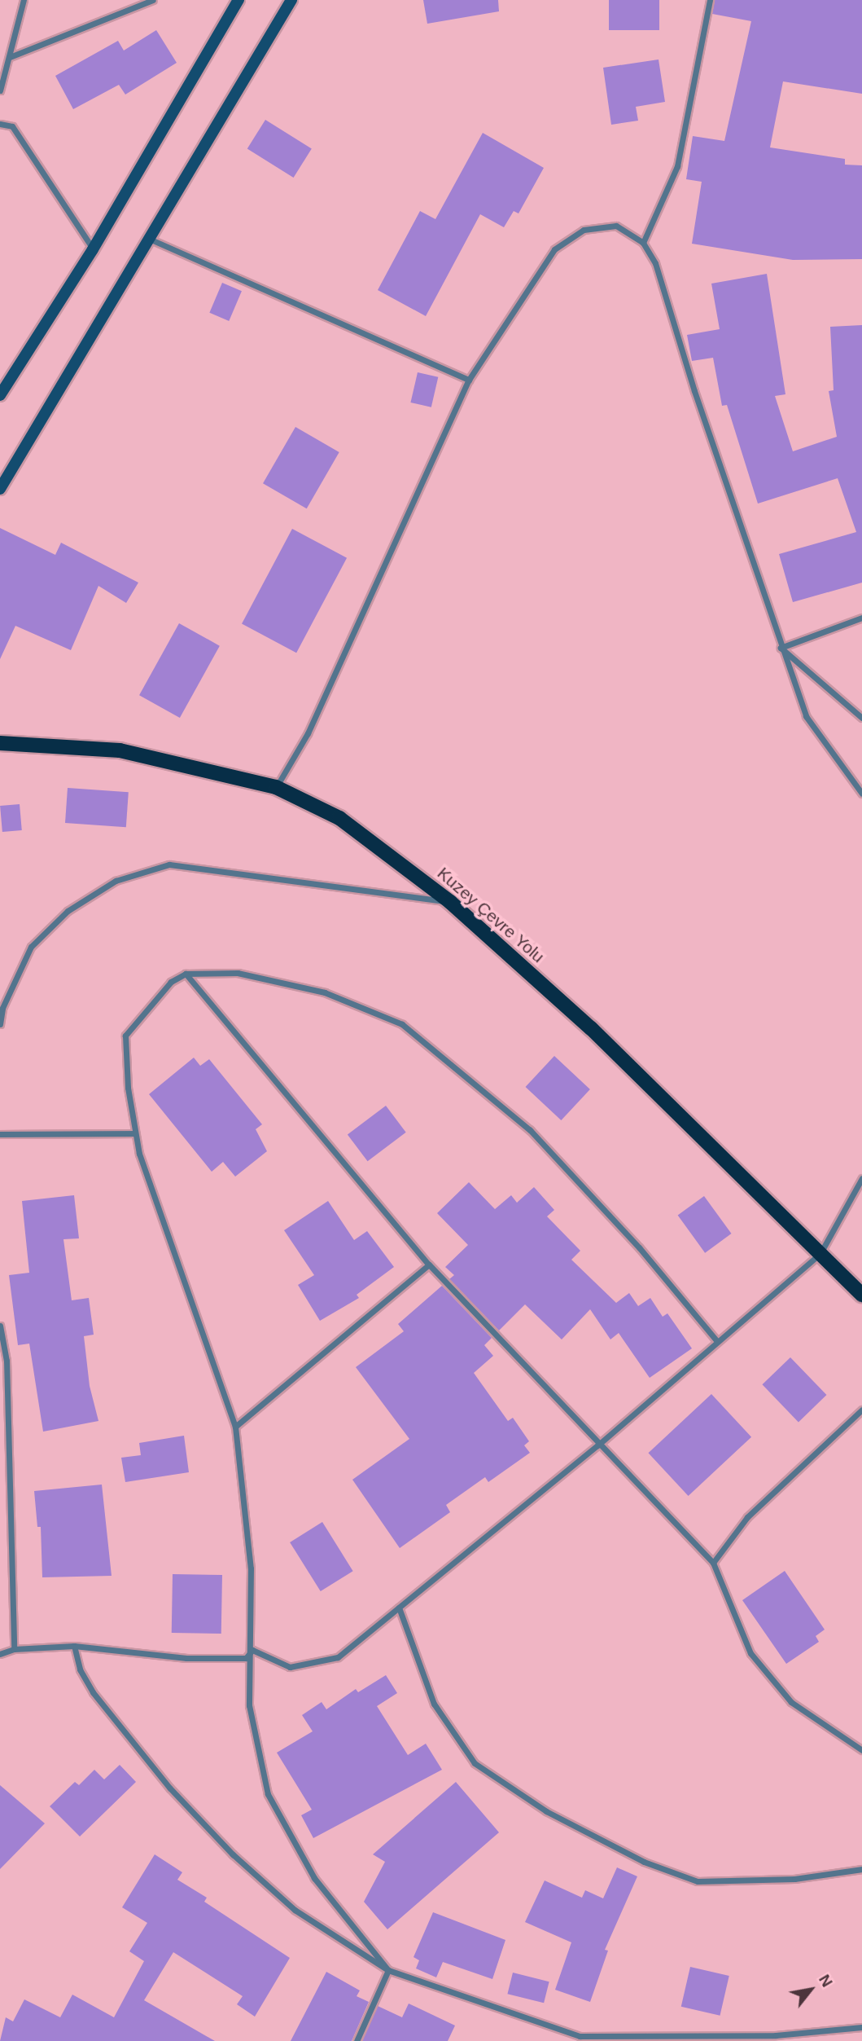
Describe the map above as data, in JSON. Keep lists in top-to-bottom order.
{
  "streets": {
    "main road": ["Kuzey Çevre Yolu"]
  },
  "north": "top right"
}
